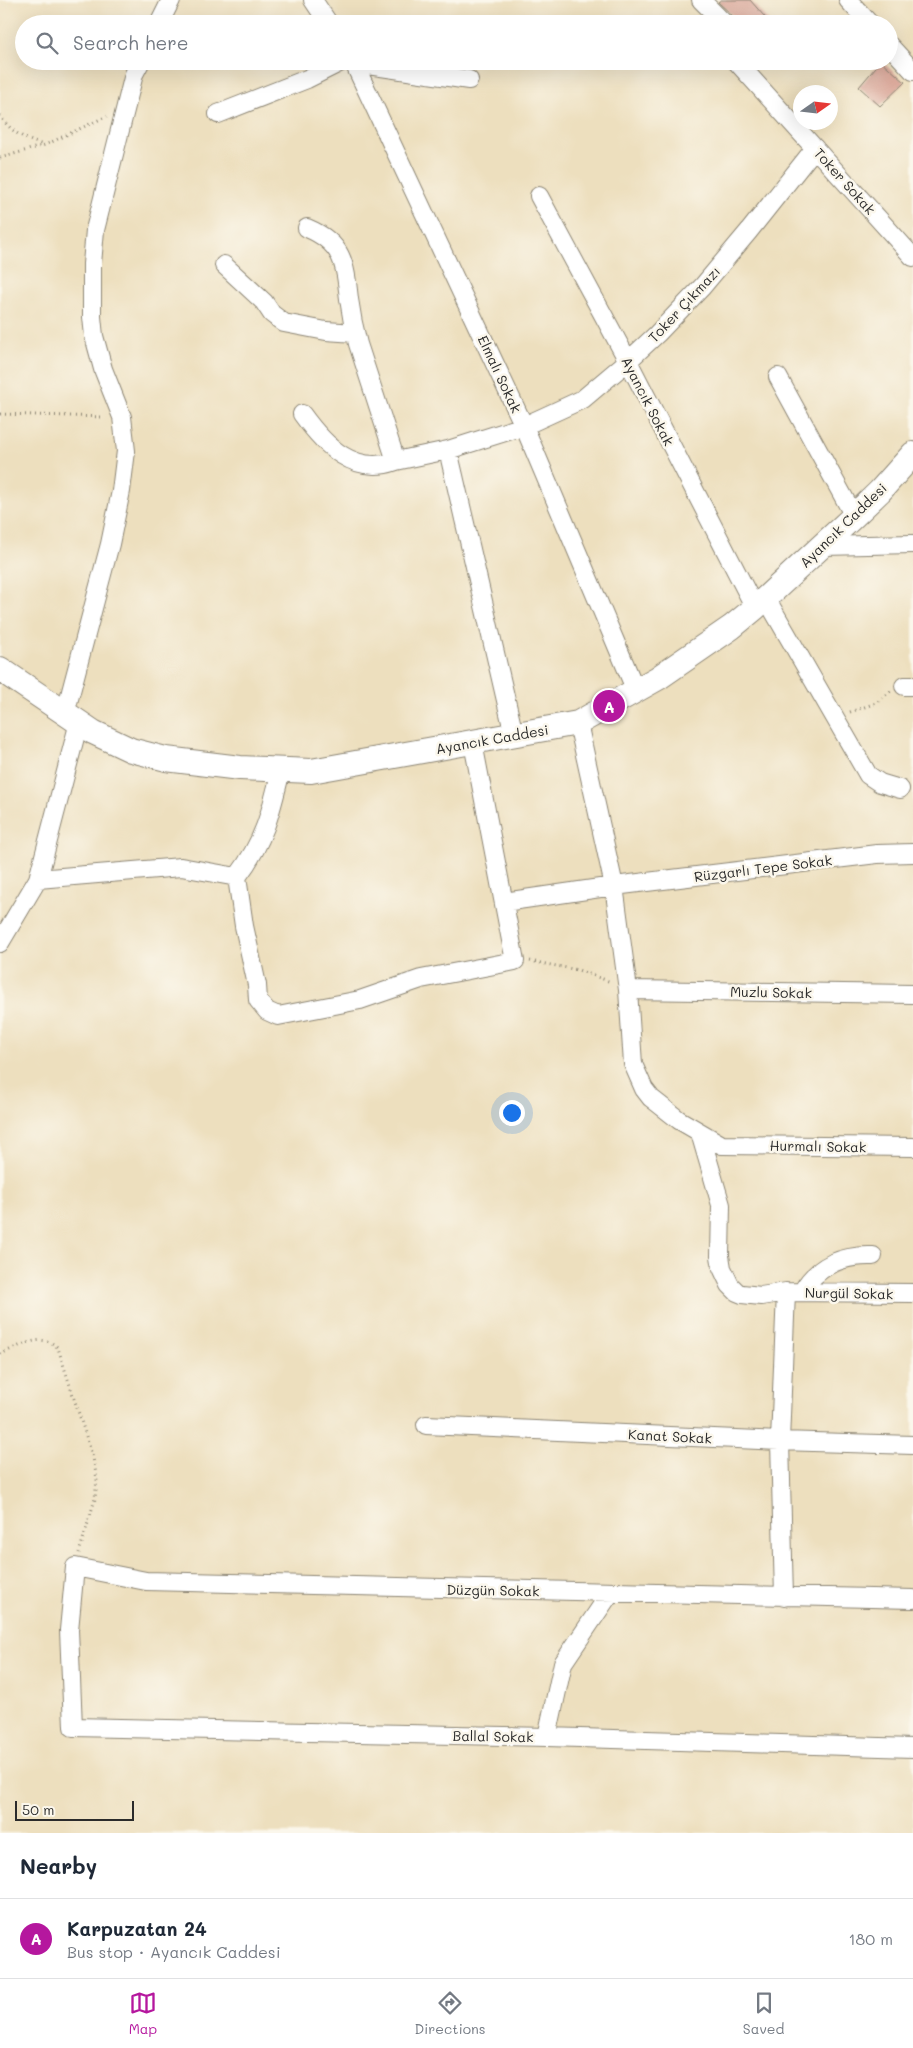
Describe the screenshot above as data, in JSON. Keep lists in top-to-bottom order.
{
  "streets": {
    "street": [
      "Toker Sokak",
      "Toker Çıkmazı",
      "Elmalı Sokak",
      "Ayancık Sokak",
      "Ayancık Caddesi",
      "Rüzgarlı Tepe Sokak",
      "Muzlu Sokak",
      "Hurmalı Sokak",
      "Nurgül Sokak",
      "Kanat Sokak",
      "Düzgün Sokak",
      "Ballal Sokak"
    ]
  },
  "crossings": [
    ["Toker Sokak", "Toker Çıkmazı"],
    ["Toker Çıkmazı", "Elmalı Sokak"],
    ["Toker Çıkmazı", "Ayancık Sokak"],
    ["Elmalı Sokak", "Ayancık Caddesi"],
    ["Ayancık Sokak", "Ayancık Caddesi"],
    ["Hurmalı Sokak", "Nurgül Sokak"],
    ["Düzgün Sokak", "Ballal Sokak"]
  ],
  "scale_bar": "50 m",
  "north": "right",
  "page": {
    "search": "Search here",
    "pins": "A",
    "scale": "50 m",
    "heading": "Nearby",
    "list": [
      {
        "mark": "A",
        "name": "Karpuzatan 24",
        "note": "Bus stop · Ayancık Caddesi",
        "value": "180 m"
      }
    ],
    "nav": ["Map", "Directions", "Saved"]
  }
}
